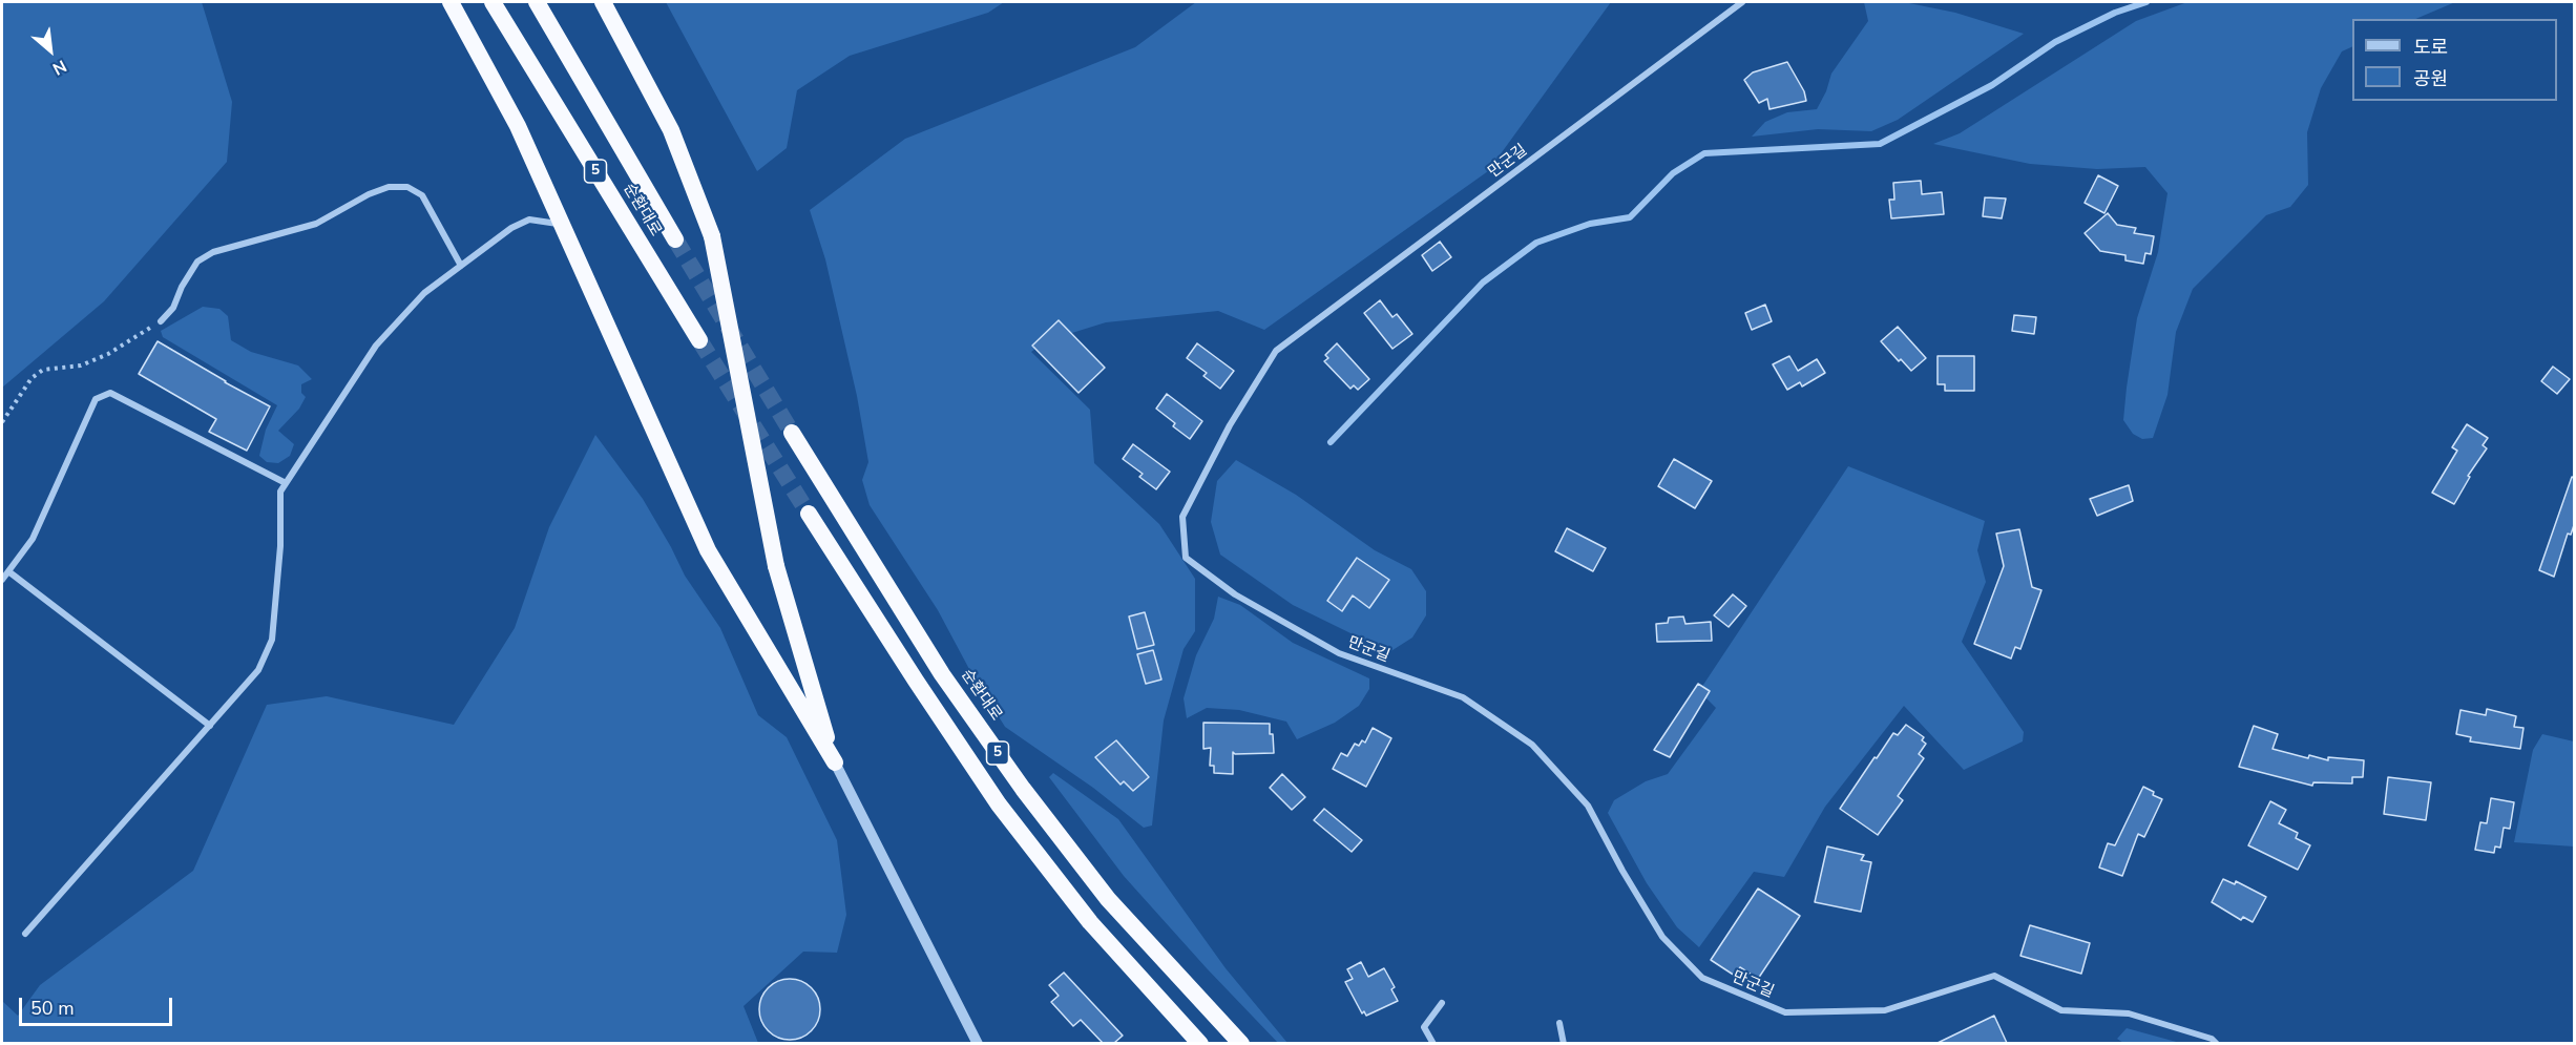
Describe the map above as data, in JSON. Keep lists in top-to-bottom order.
{
  "streets": {
    "highway": ["5", "순환대로"],
    "street": ["만군길"]
  },
  "legend": ["도로", "공원"],
  "scale_bar": "50 m",
  "north": "bottom right"
}
